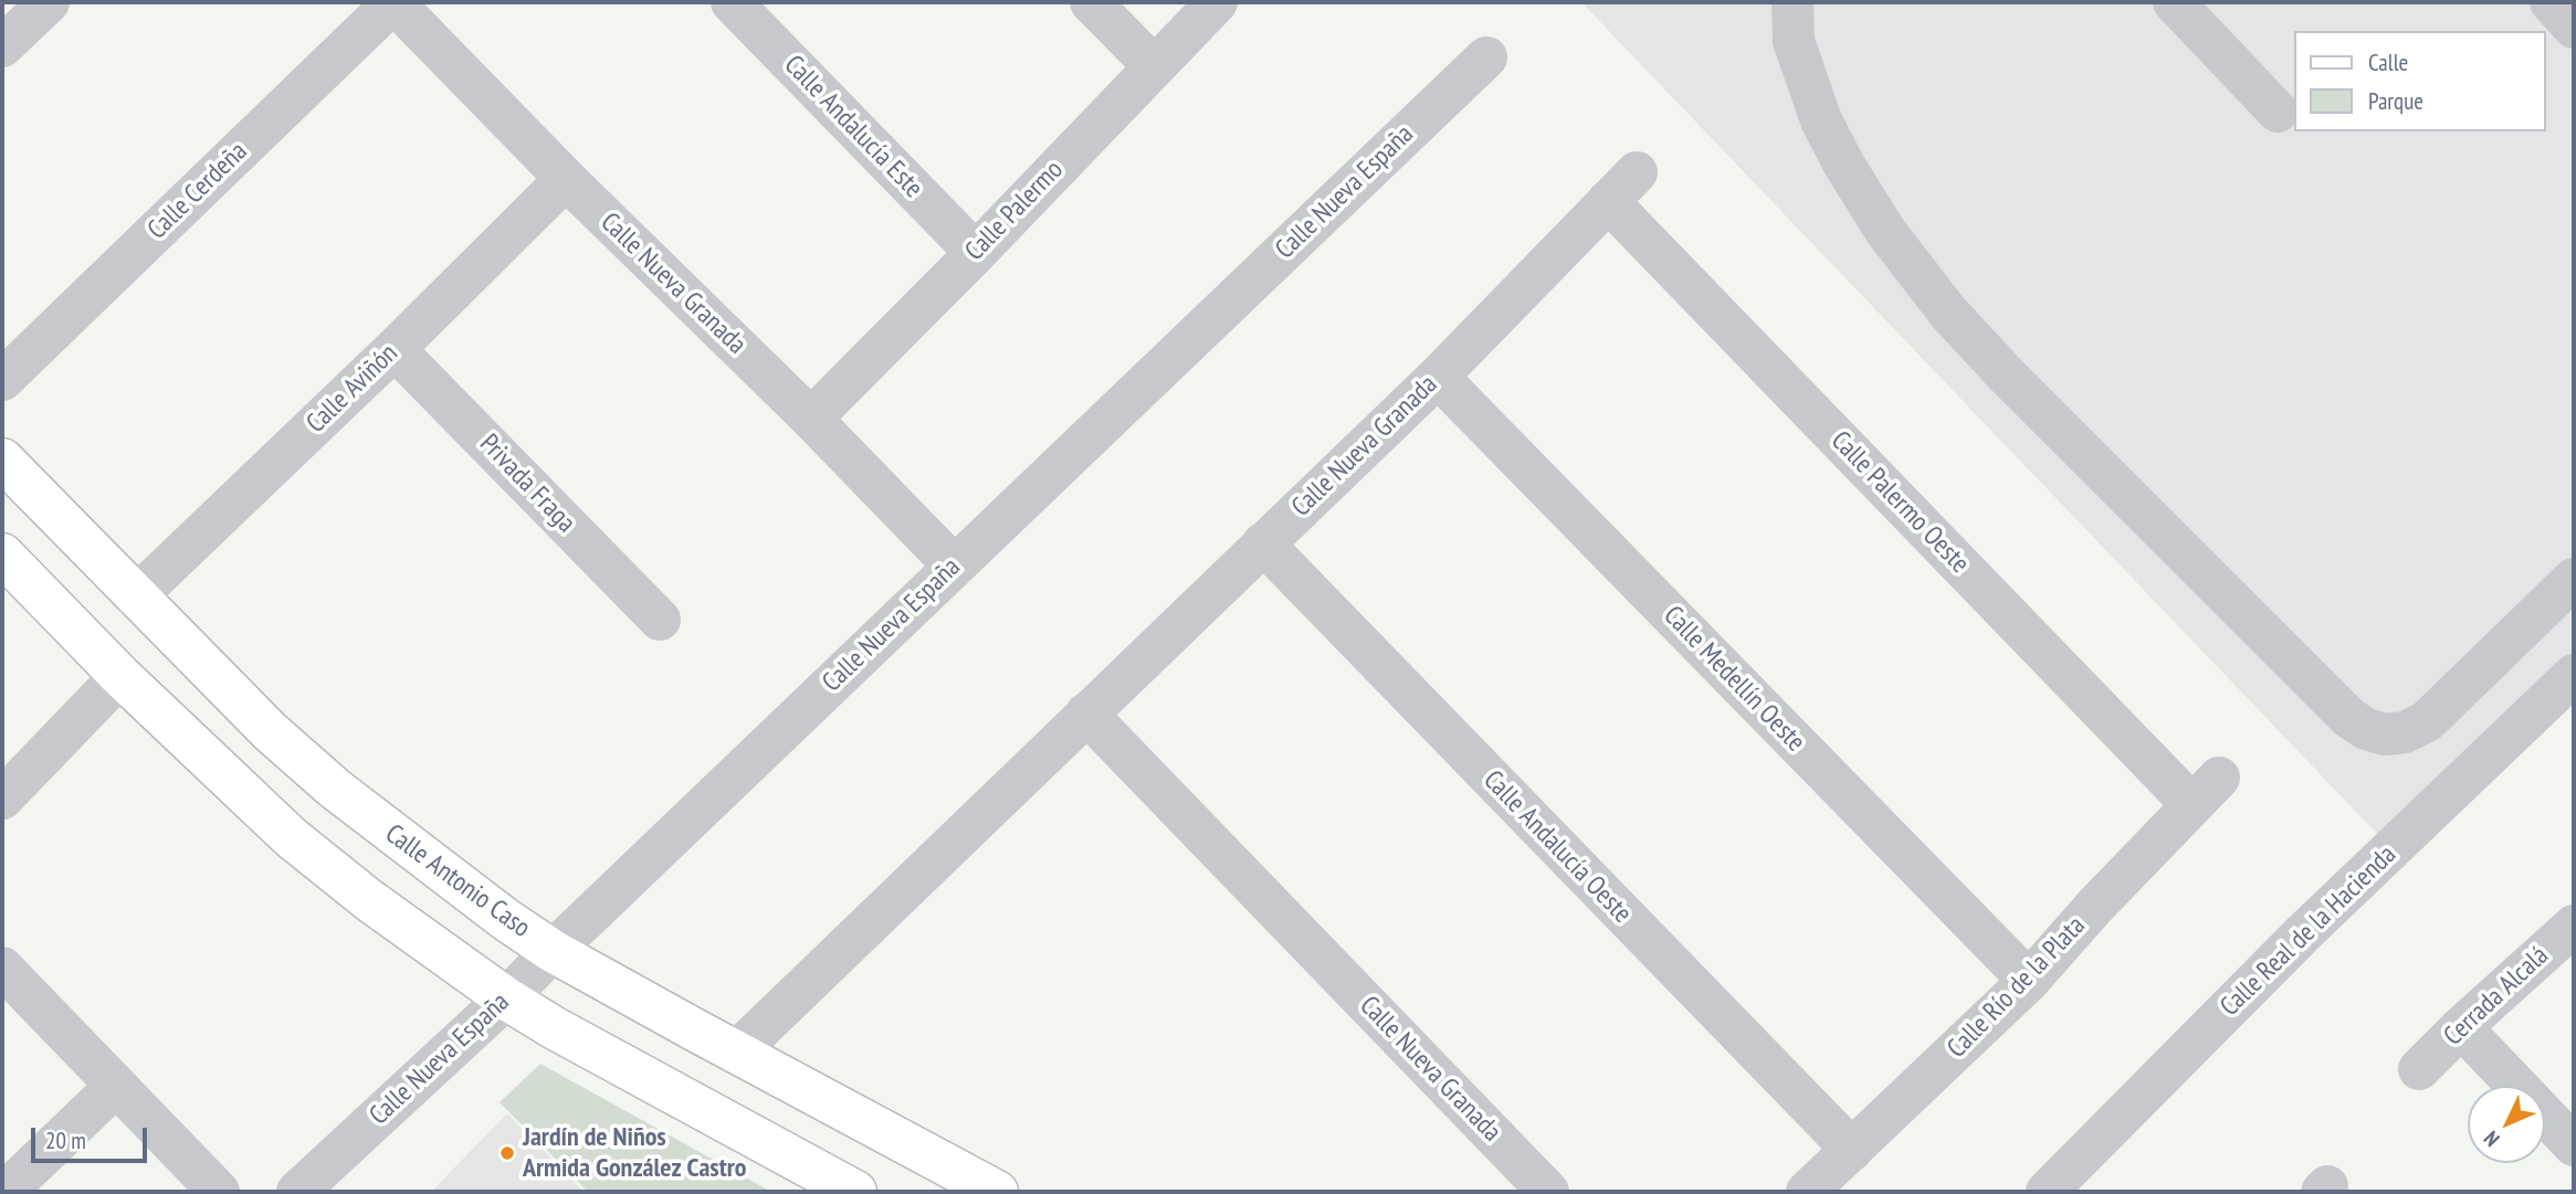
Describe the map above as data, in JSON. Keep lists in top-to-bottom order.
{
  "streets": {
    "main road": ["Calle Antonio Caso"],
    "street": [
      "Calle Andalucía Este",
      "Calle Cerdeña",
      "Calle Nueva España",
      "Calle Palermo",
      "Calle Nueva Granada",
      "Calle Aviñón",
      "Privada Fraga",
      "Calle Palermo Oeste",
      "Calle Medellín Oeste",
      "Calle Andalucía Oeste",
      "Calle Real de la Hacienda",
      "Calle Río de la Plata",
      "Cerrada Alcalá"
    ]
  },
  "crossings": [
    ["Calle Andalucía Este", "Calle Palermo"],
    ["Calle Cerdeña", "Calle Nueva Granada"],
    ["Calle Nueva España", "Calle Nueva Granada"],
    ["Calle Nueva España", "Calle Antonio Caso"],
    ["Calle Palermo", "Calle Nueva Granada"],
    ["Calle Nueva Granada", "Calle Aviñón"],
    ["Calle Nueva Granada", "Calle Palermo Oeste"],
    ["Calle Nueva Granada", "Calle Medellín Oeste"],
    ["Calle Nueva Granada", "Calle Andalucía Oeste"],
    ["Calle Nueva Granada", "Calle Antonio Caso"],
    ["Calle Aviñón", "Privada Fraga"],
    ["Calle Aviñón", "Calle Antonio Caso"],
    ["Calle Palermo Oeste", "Calle Río de la Plata"],
    ["Calle Medellín Oeste", "Calle Río de la Plata"],
    ["Calle Andalucía Oeste", "Calle Río de la Plata"]
  ],
  "places": ["Jardín de Niños Armida González Castro"],
  "legend": ["Calle", "Parque"],
  "scale_bar": "20 m",
  "north": "bottom left"
}
